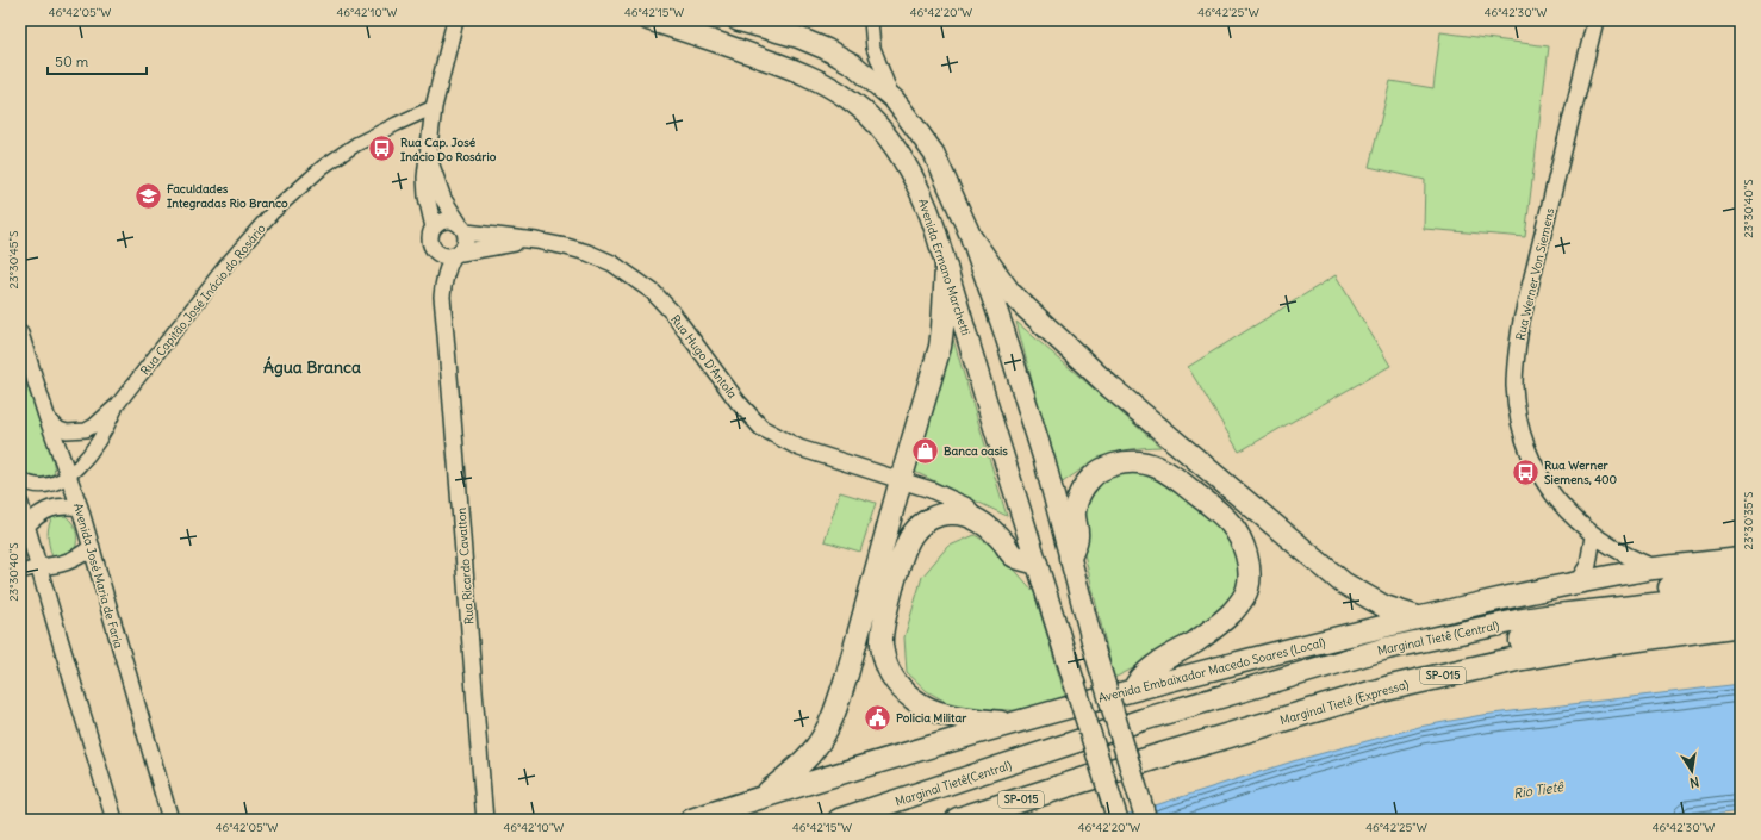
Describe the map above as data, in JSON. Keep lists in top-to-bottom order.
{
  "streets": {
    "highway": [
      "Marginal Tietê (Central)",
      "Avenida Embaixador Macedo Soares (Local)",
      "SP-015",
      "Marginal Tietê (Expressa)",
      "Marginal Tietê(Central)"
    ],
    "main road": ["Avenida Ermano Marchetti"],
    "street": [
      "Rua Werner Von Siemens",
      "Rua Capitão José Inácio do Rosário",
      "Rua Hugo D'Antola",
      "Rua Ricardo Cavatton",
      "Avenida José Maria de Faria"
    ]
  },
  "crossings": [
    ["Rua Werner Von Siemens", "Avenida Embaixador Macedo Soares (Local)"],
    ["Rua Capitão José Inácio do Rosário", "Avenida José Maria de Faria"],
    ["Rua Hugo D'Antola", "Rua Ricardo Cavatton"],
    ["Marginal Tietê (Central)", "Marginal Tietê(Central)"]
  ],
  "districts": ["Água Branca"],
  "water": ["Rio Tietê"],
  "places": {
    "bus stop": ["Rua Cap. José Inácio Do Rosário", "Rua Werner Siemens, 400"],
    "school or university": ["Faculdades Integradas Rio Branco"],
    "shop": ["Banca oasis"],
    "public building": ["Policia Militar"]
  },
  "scale_bar": "50 m",
  "north": "bottom",
  "coordinates": [
    "46°42'05\"W",
    "46°42'10\"W",
    "46°42'15\"W",
    "46°42'20\"W",
    "46°42'25\"W",
    "46°42'30\"W",
    "23°30'40\"S",
    "23°30'45\"S",
    "23°30'35\"S"
  ]
}
